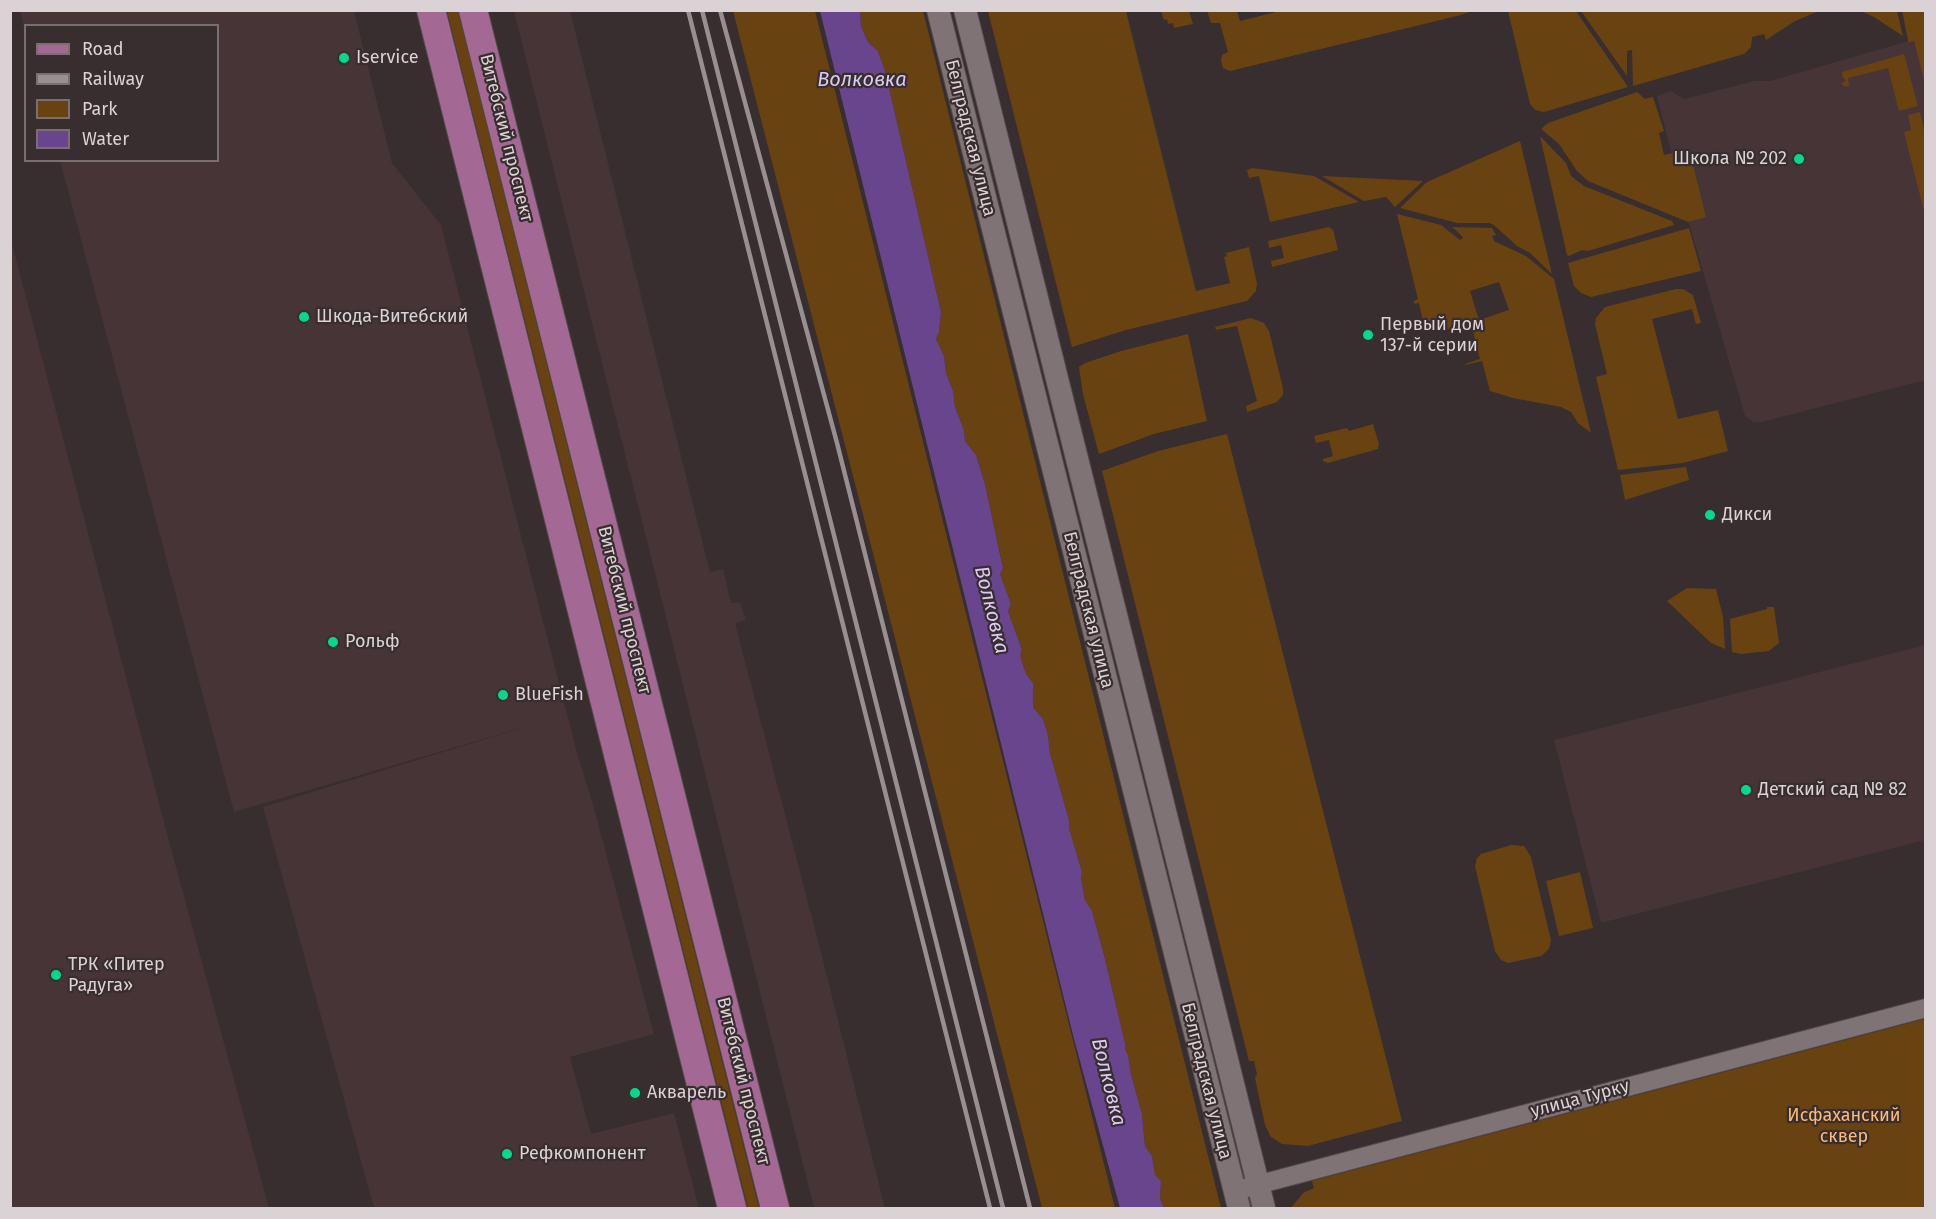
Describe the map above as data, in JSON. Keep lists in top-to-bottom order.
{
  "streets": {
    "main road": ["Витебский проспект"],
    "street": ["Белградская улица", "улица Турку"]
  },
  "crossings": [
    ["Белградская улица", "улица Турку"]
  ],
  "water": ["Волковка"],
  "parks": ["Исфаханский сквер"],
  "places": [
    "Iservice",
    "Школа № 202",
    "Шкода-Витебский",
    "Первый дом 137-й серии",
    "Дикси",
    "Рольф",
    "BlueFish",
    "Детский сад № 82",
    "ТРК «Питер Радуга»",
    "Акварель",
    "Рефкомпонент"
  ],
  "legend": [
    "Road",
    "Railway",
    "Park",
    "Water"
  ]
}
